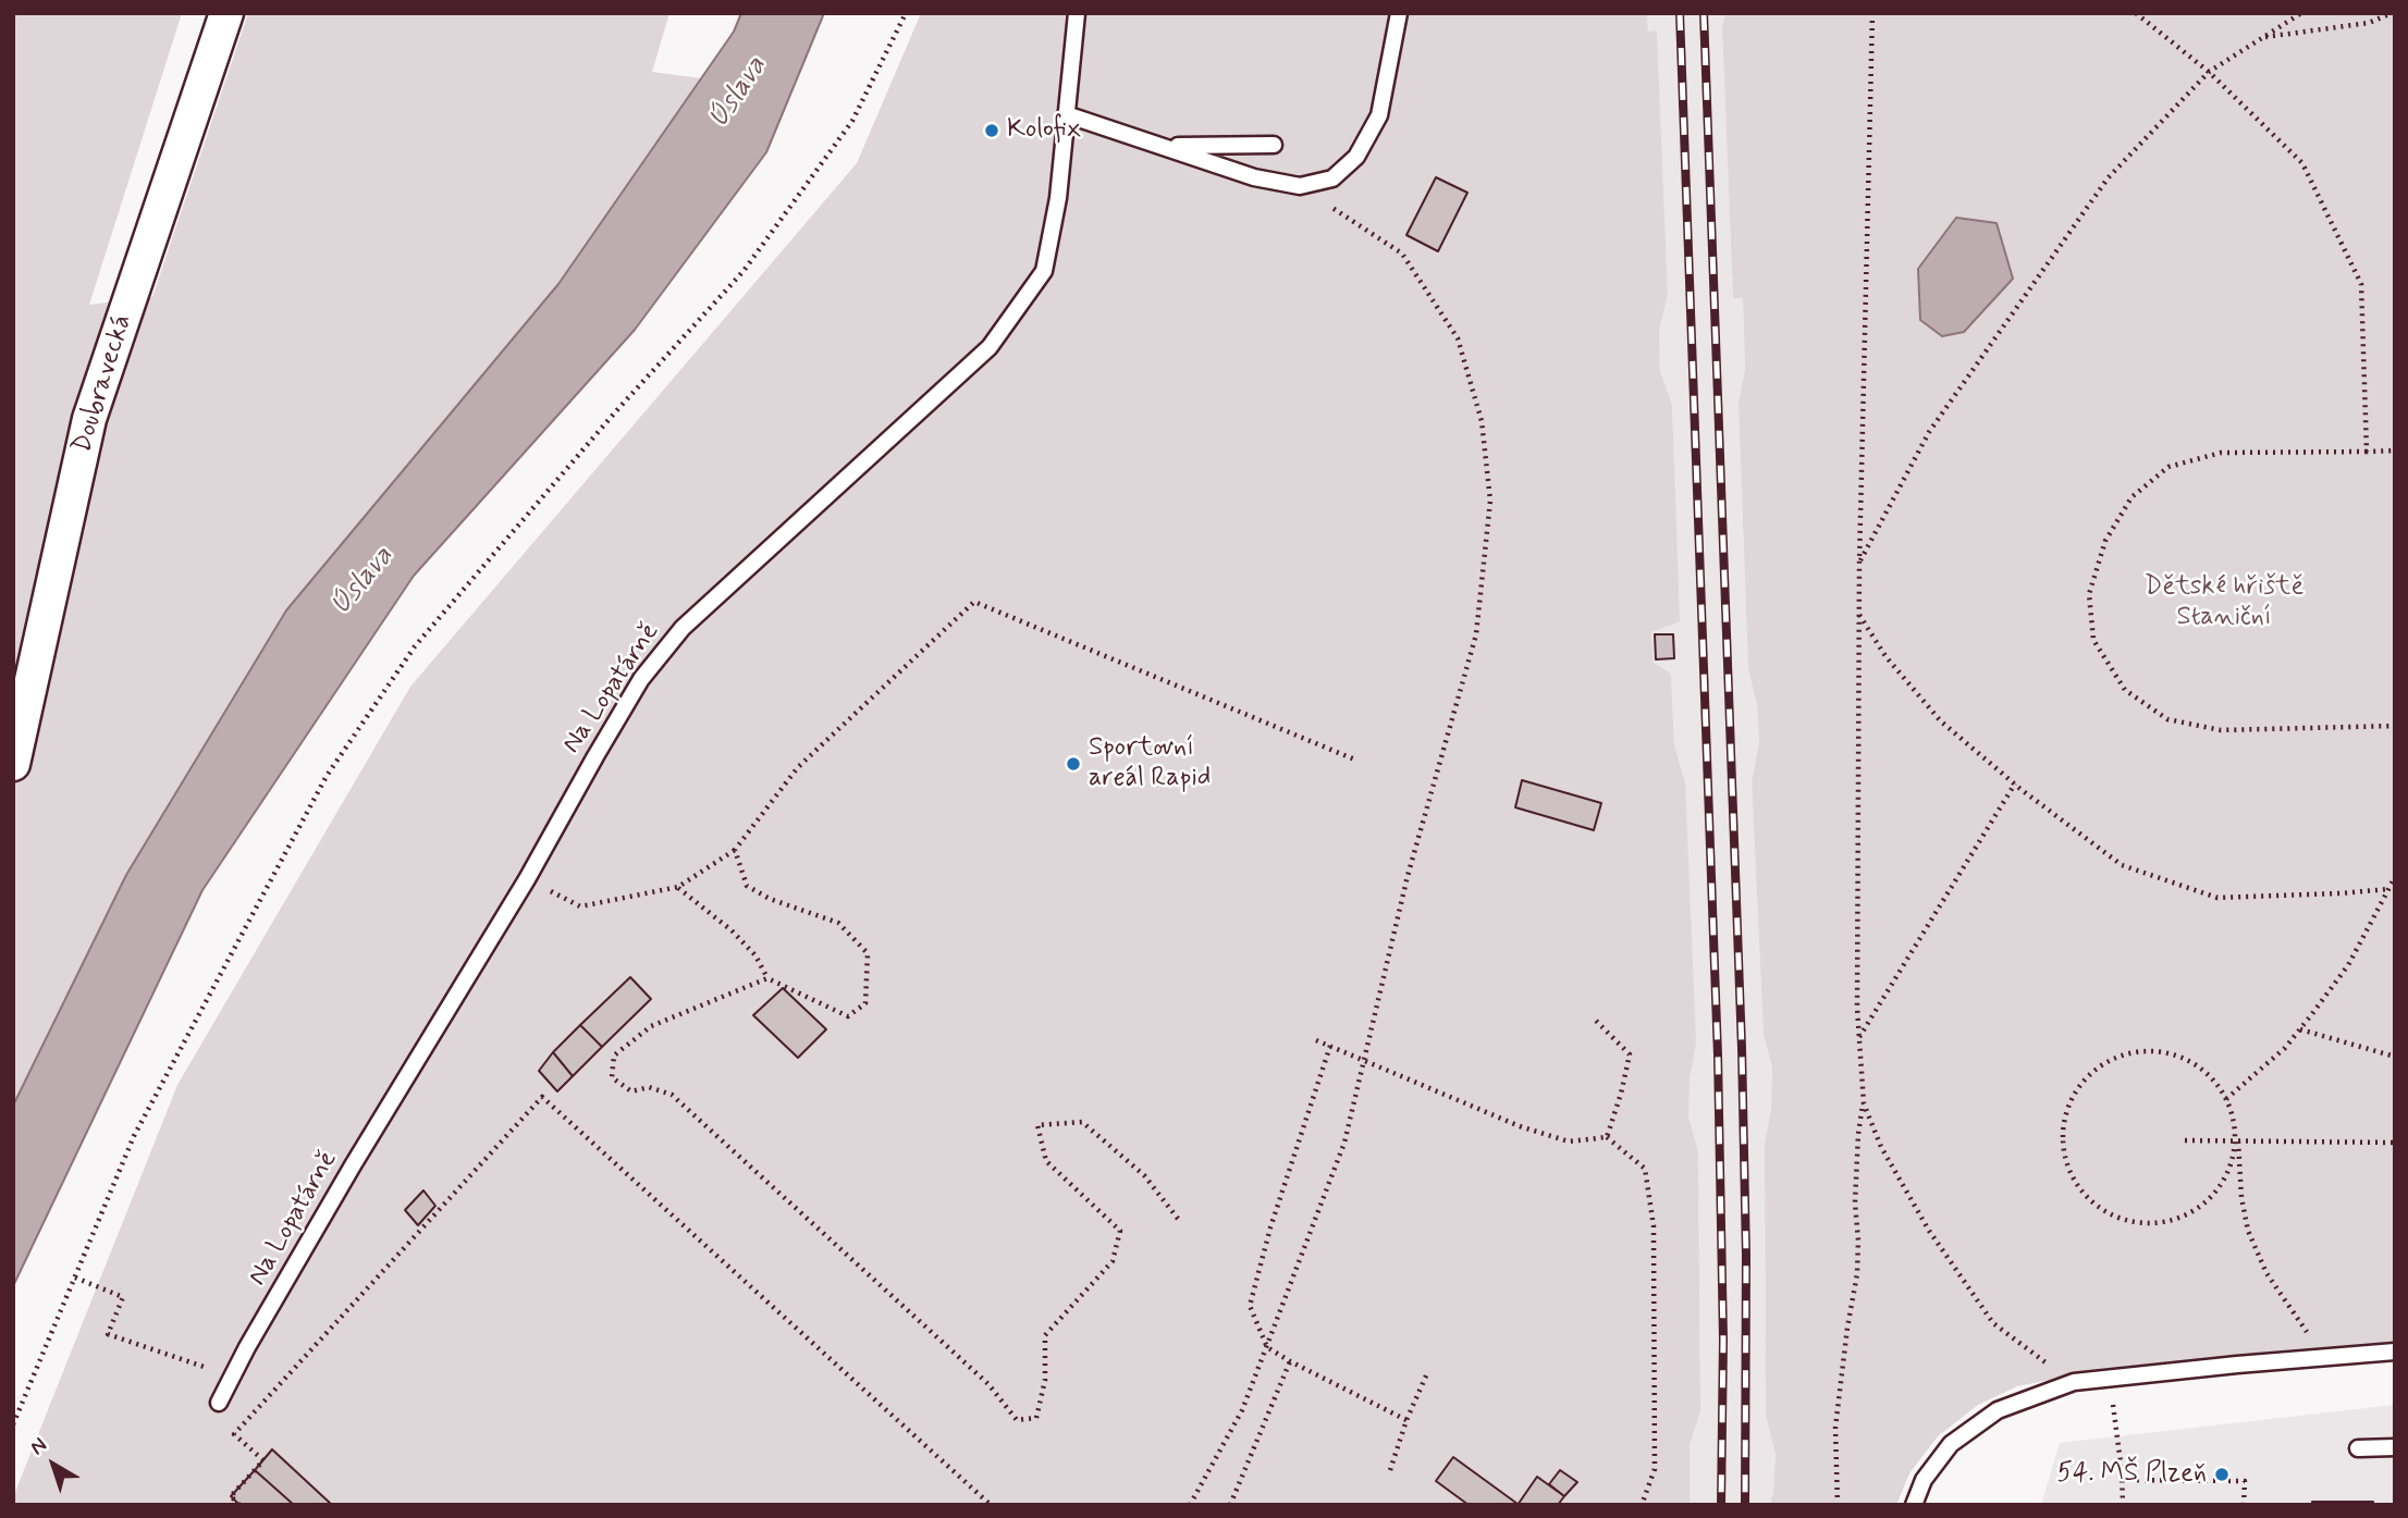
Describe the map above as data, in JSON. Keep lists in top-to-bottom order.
{
  "streets": {
    "street": ["Doubravecká"],
    "lane": ["Na Lopatárně"]
  },
  "water": ["Úslava"],
  "parks": ["Dětské hřiště Staniční"],
  "places": ["Kolofix", "Sportovní areál Rapid", "54. MŠ Plzeň"],
  "north": "top left"
}
